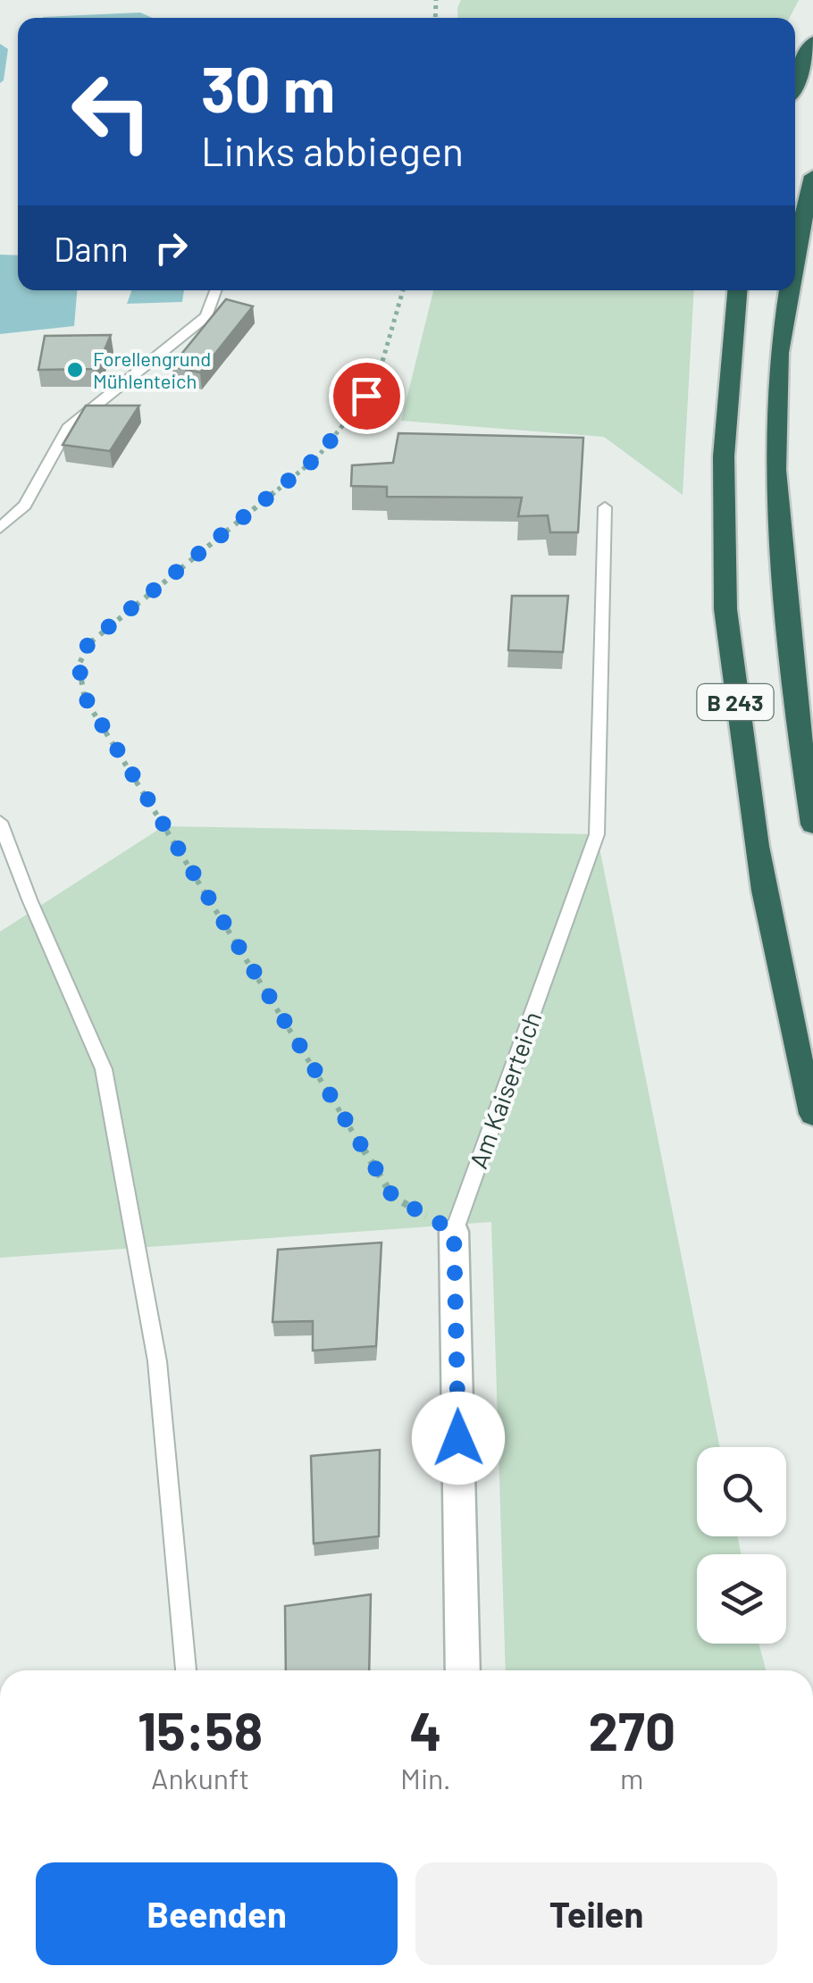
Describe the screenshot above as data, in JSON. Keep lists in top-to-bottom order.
{
  "streets": {
    "highway": ["B 243"],
    "street": ["Am Kaiserteich"]
  },
  "places": ["Forellengrund Mühlenteich"],
  "page": {
    "turn": ["30 m", "Links abbiegen"],
    "then": "Dann",
    "eta": [
      "15:58",
      "Ankunft",
      "4",
      "Min.",
      "270",
      "m"
    ],
    "buttons": ["Beenden", "Teilen"]
  }
}
